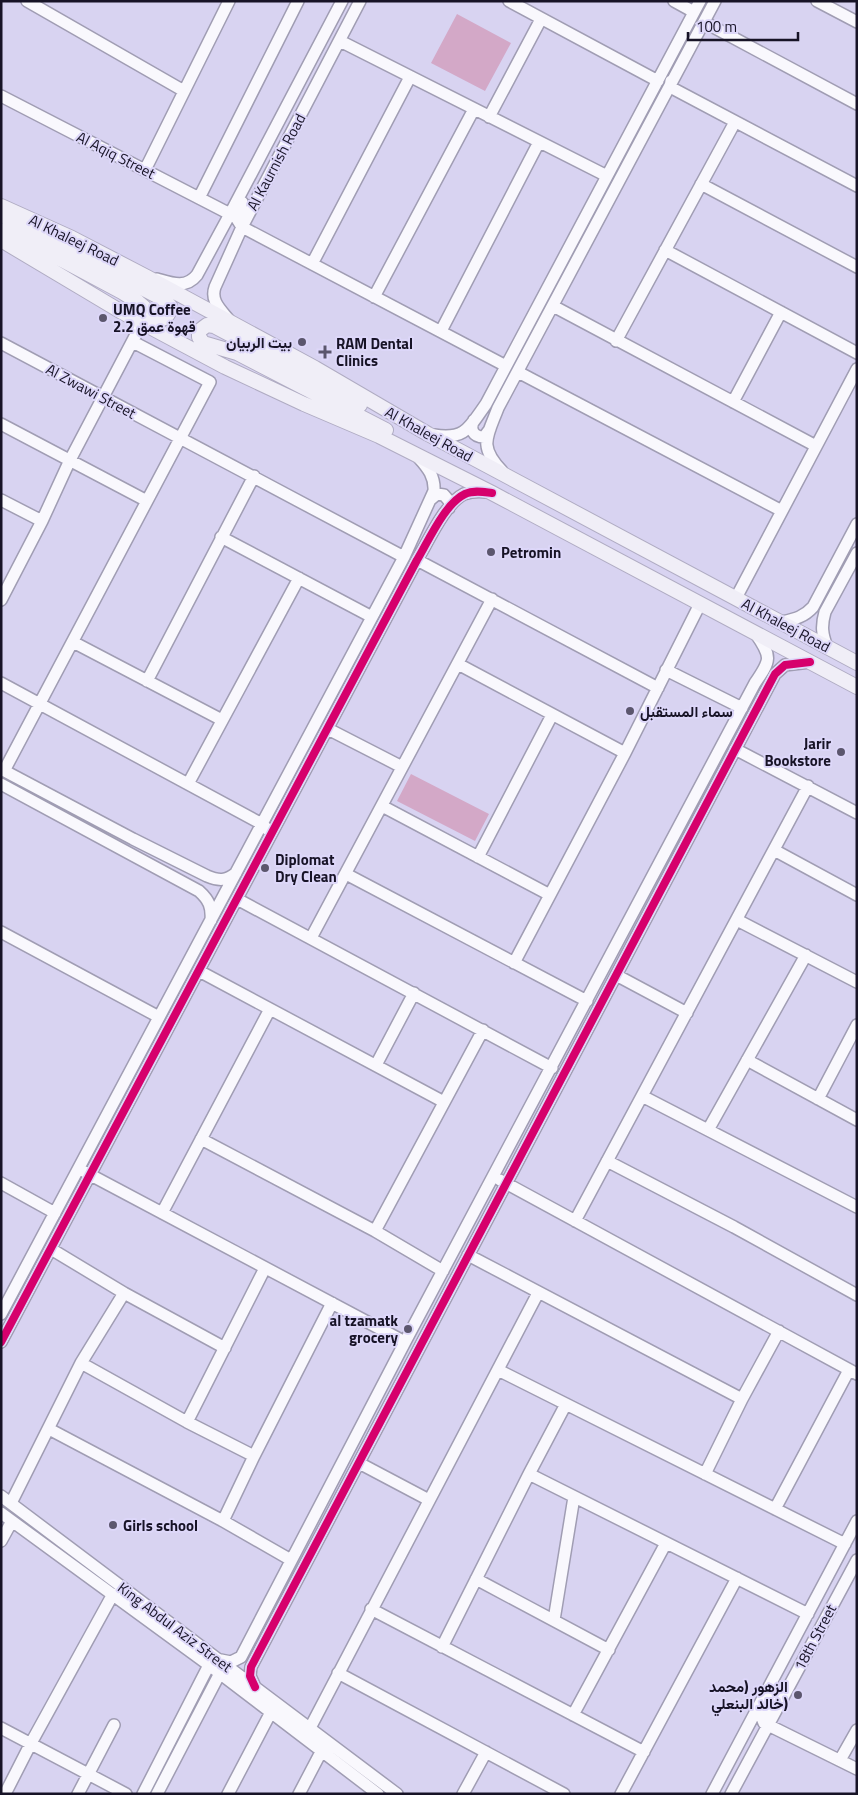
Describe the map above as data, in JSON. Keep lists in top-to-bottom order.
{
  "streets": {
    "main road": ["Al Khaleej Road"],
    "street": [
      "Al Aqiq Street",
      "Al Kaurnish Road",
      "Al Zwawi Street",
      "King Abdul Aziz Street",
      "18th Street"
    ]
  },
  "crossings": [
    ["Al Aqiq Street", "Al Kaurnish Road"],
    ["Al Kaurnish Road", "Al Khaleej Road"]
  ],
  "places": {
    "other": [
      "UMQ Coffee 2.2 قهوة عمق",
      "بيت الربيان",
      "Petromin",
      "سماء المستقبل",
      "Jarir Bookstore",
      "Diplomat Dry Clean",
      "al tzamatk grocery",
      "Girls school",
      "الزهور (محمد خالد البنعلي)"
    ],
    "health": ["RAM Dental Clinics"]
  },
  "scale_bar": "100 m"
}
